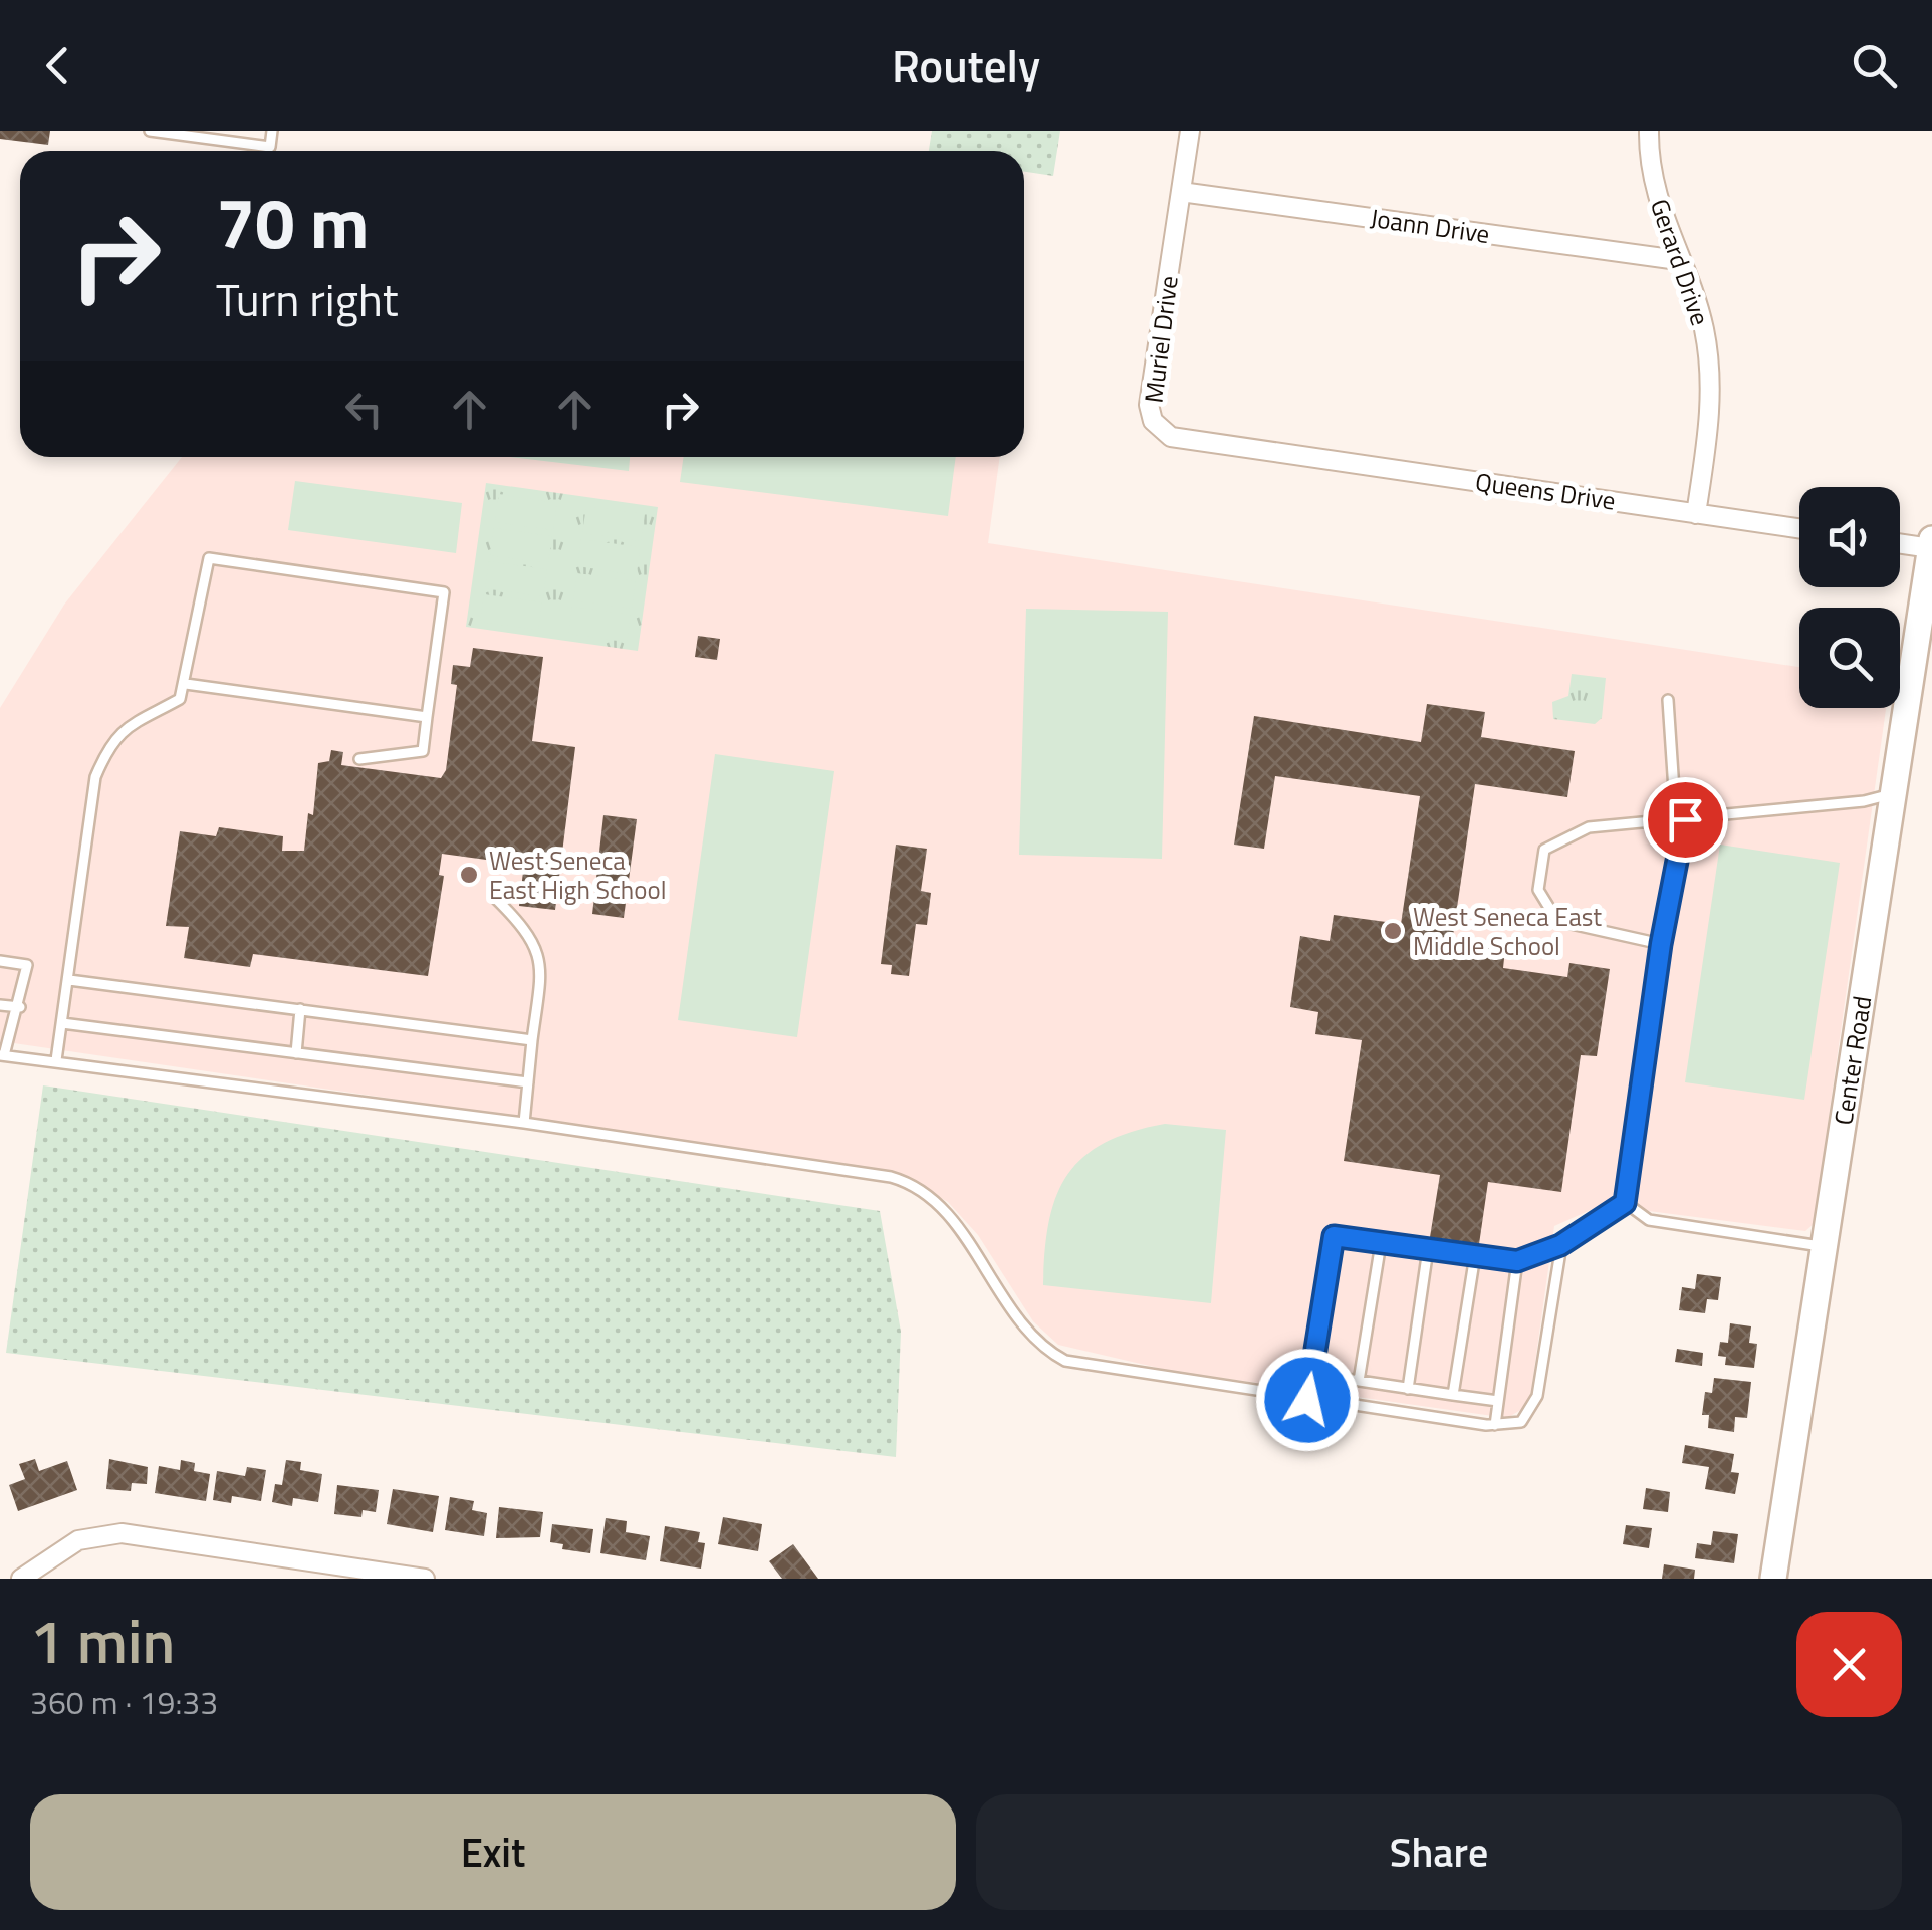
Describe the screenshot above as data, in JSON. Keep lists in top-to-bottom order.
{
  "streets": {
    "main road": ["Center Road"],
    "street": [
      "Joann Drive",
      "Gerard Drive",
      "Muriel Drive",
      "Queens Drive"
    ]
  },
  "crossings": [
    ["Joann Drive", "Gerard Drive"],
    ["Joann Drive", "Muriel Drive"],
    ["Gerard Drive", "Queens Drive"],
    ["Muriel Drive", "Queens Drive"]
  ],
  "places": ["West Seneca East High School", "West Seneca East Middle School"],
  "page": {
    "header": "Routely",
    "turn": ["70 m", "Turn right"],
    "heading": ["1 min", "360 m · 19:33"],
    "buttons": ["Exit", "Share"]
  }
}
